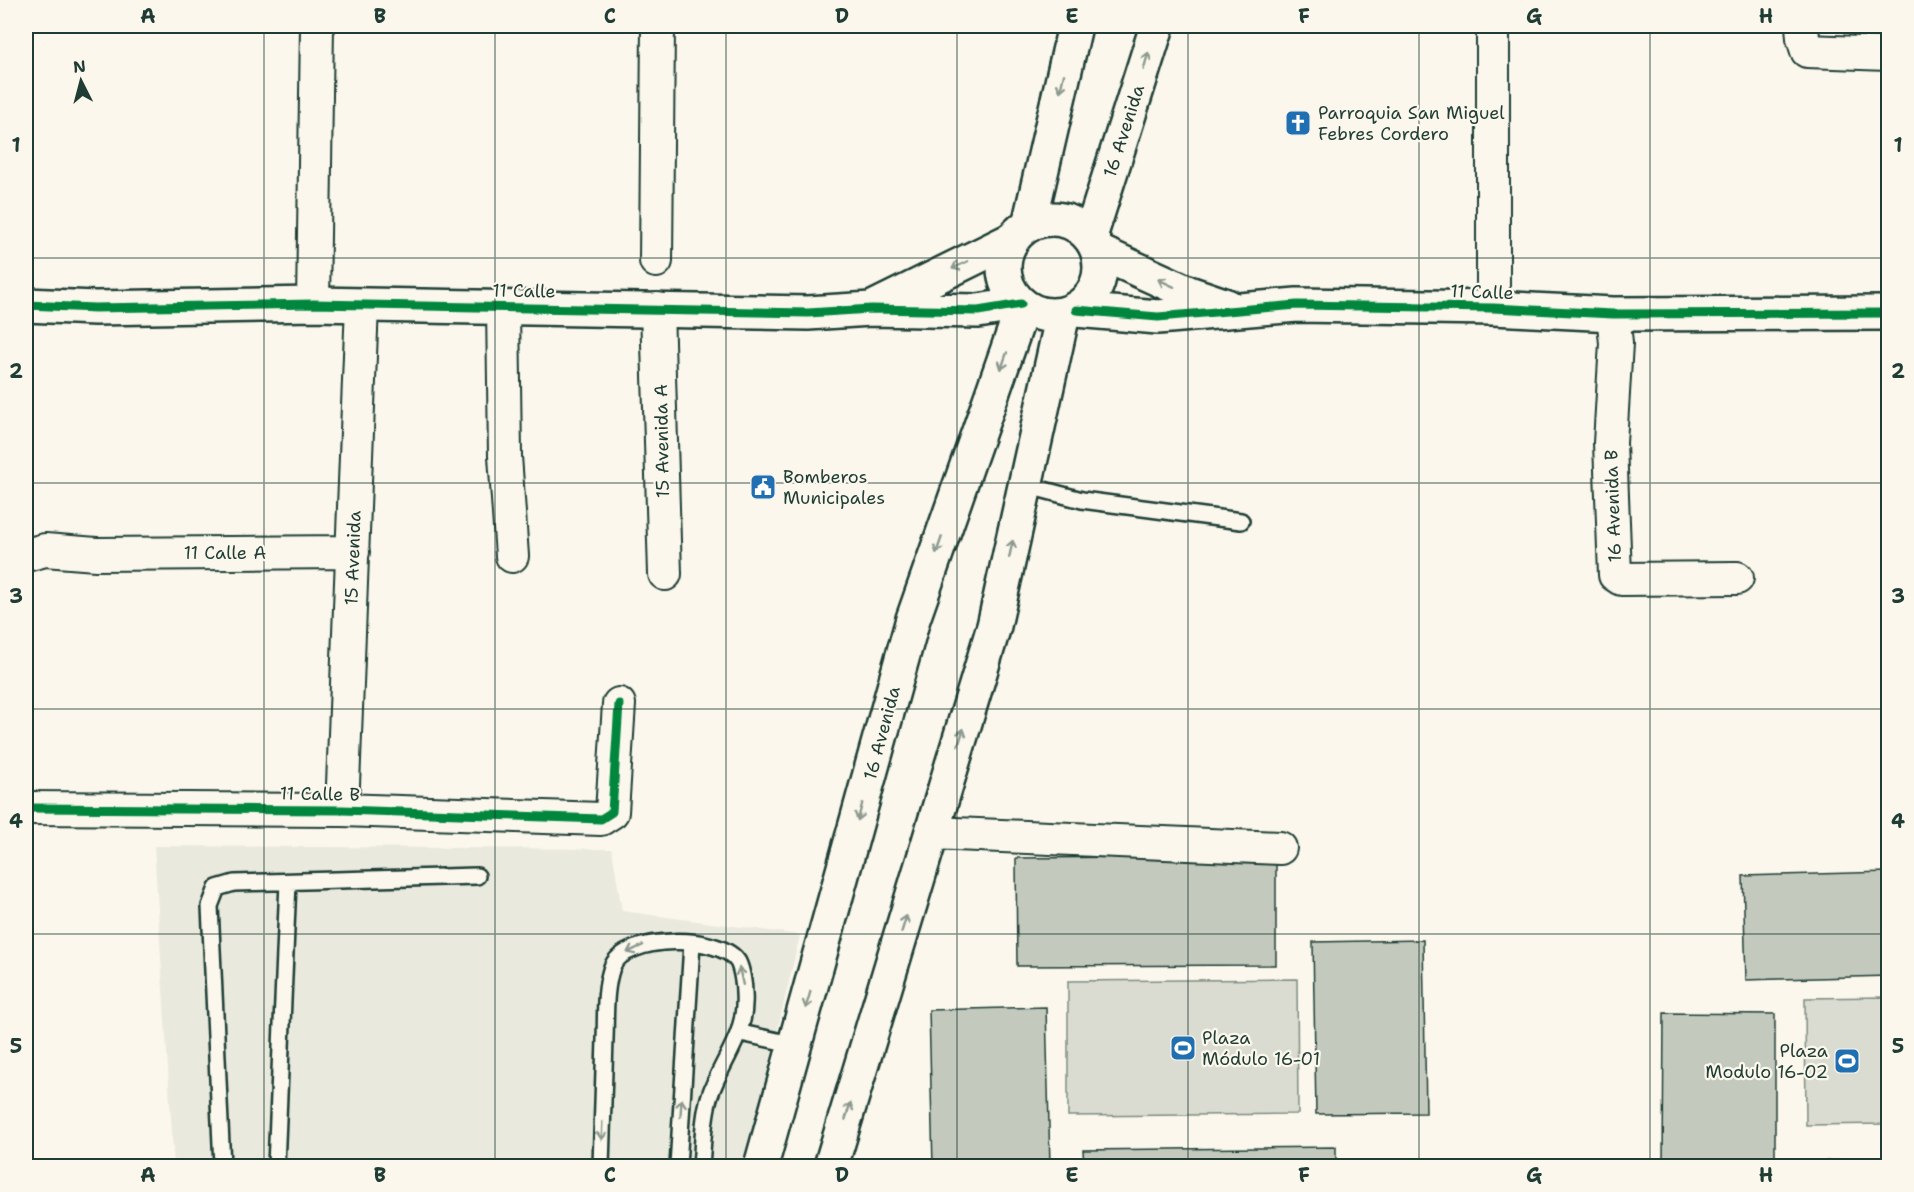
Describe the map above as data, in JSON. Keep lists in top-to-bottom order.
{
  "streets": {
    "main road": ["16 Avenida", "11 Calle"],
    "street": [
      "15 Avenida A",
      "16 Avenida B",
      "11 Calle A",
      "15 Avenida",
      "11 Calle B"
    ]
  },
  "crossings": [
    ["16 Avenida", "11 Calle"],
    ["11 Calle", "15 Avenida A"],
    ["11 Calle", "16 Avenida B"],
    ["11 Calle", "15 Avenida"],
    ["11 Calle A", "15 Avenida"],
    ["15 Avenida", "11 Calle B"]
  ],
  "places": {
    "church": ["Parroquia San Miguel Febres Cordero"],
    "public building": ["Bomberos Municipales"],
    "sports": ["Plaza Módulo 16-01", "Plaza Modulo 16-02"]
  },
  "north": "top",
  "grid": {
    "columns": [
      "A",
      "B",
      "C",
      "D",
      "E",
      "F",
      "G",
      "H"
    ],
    "rows": [
      "1",
      "2",
      "3",
      "4",
      "5"
    ]
  }
}
